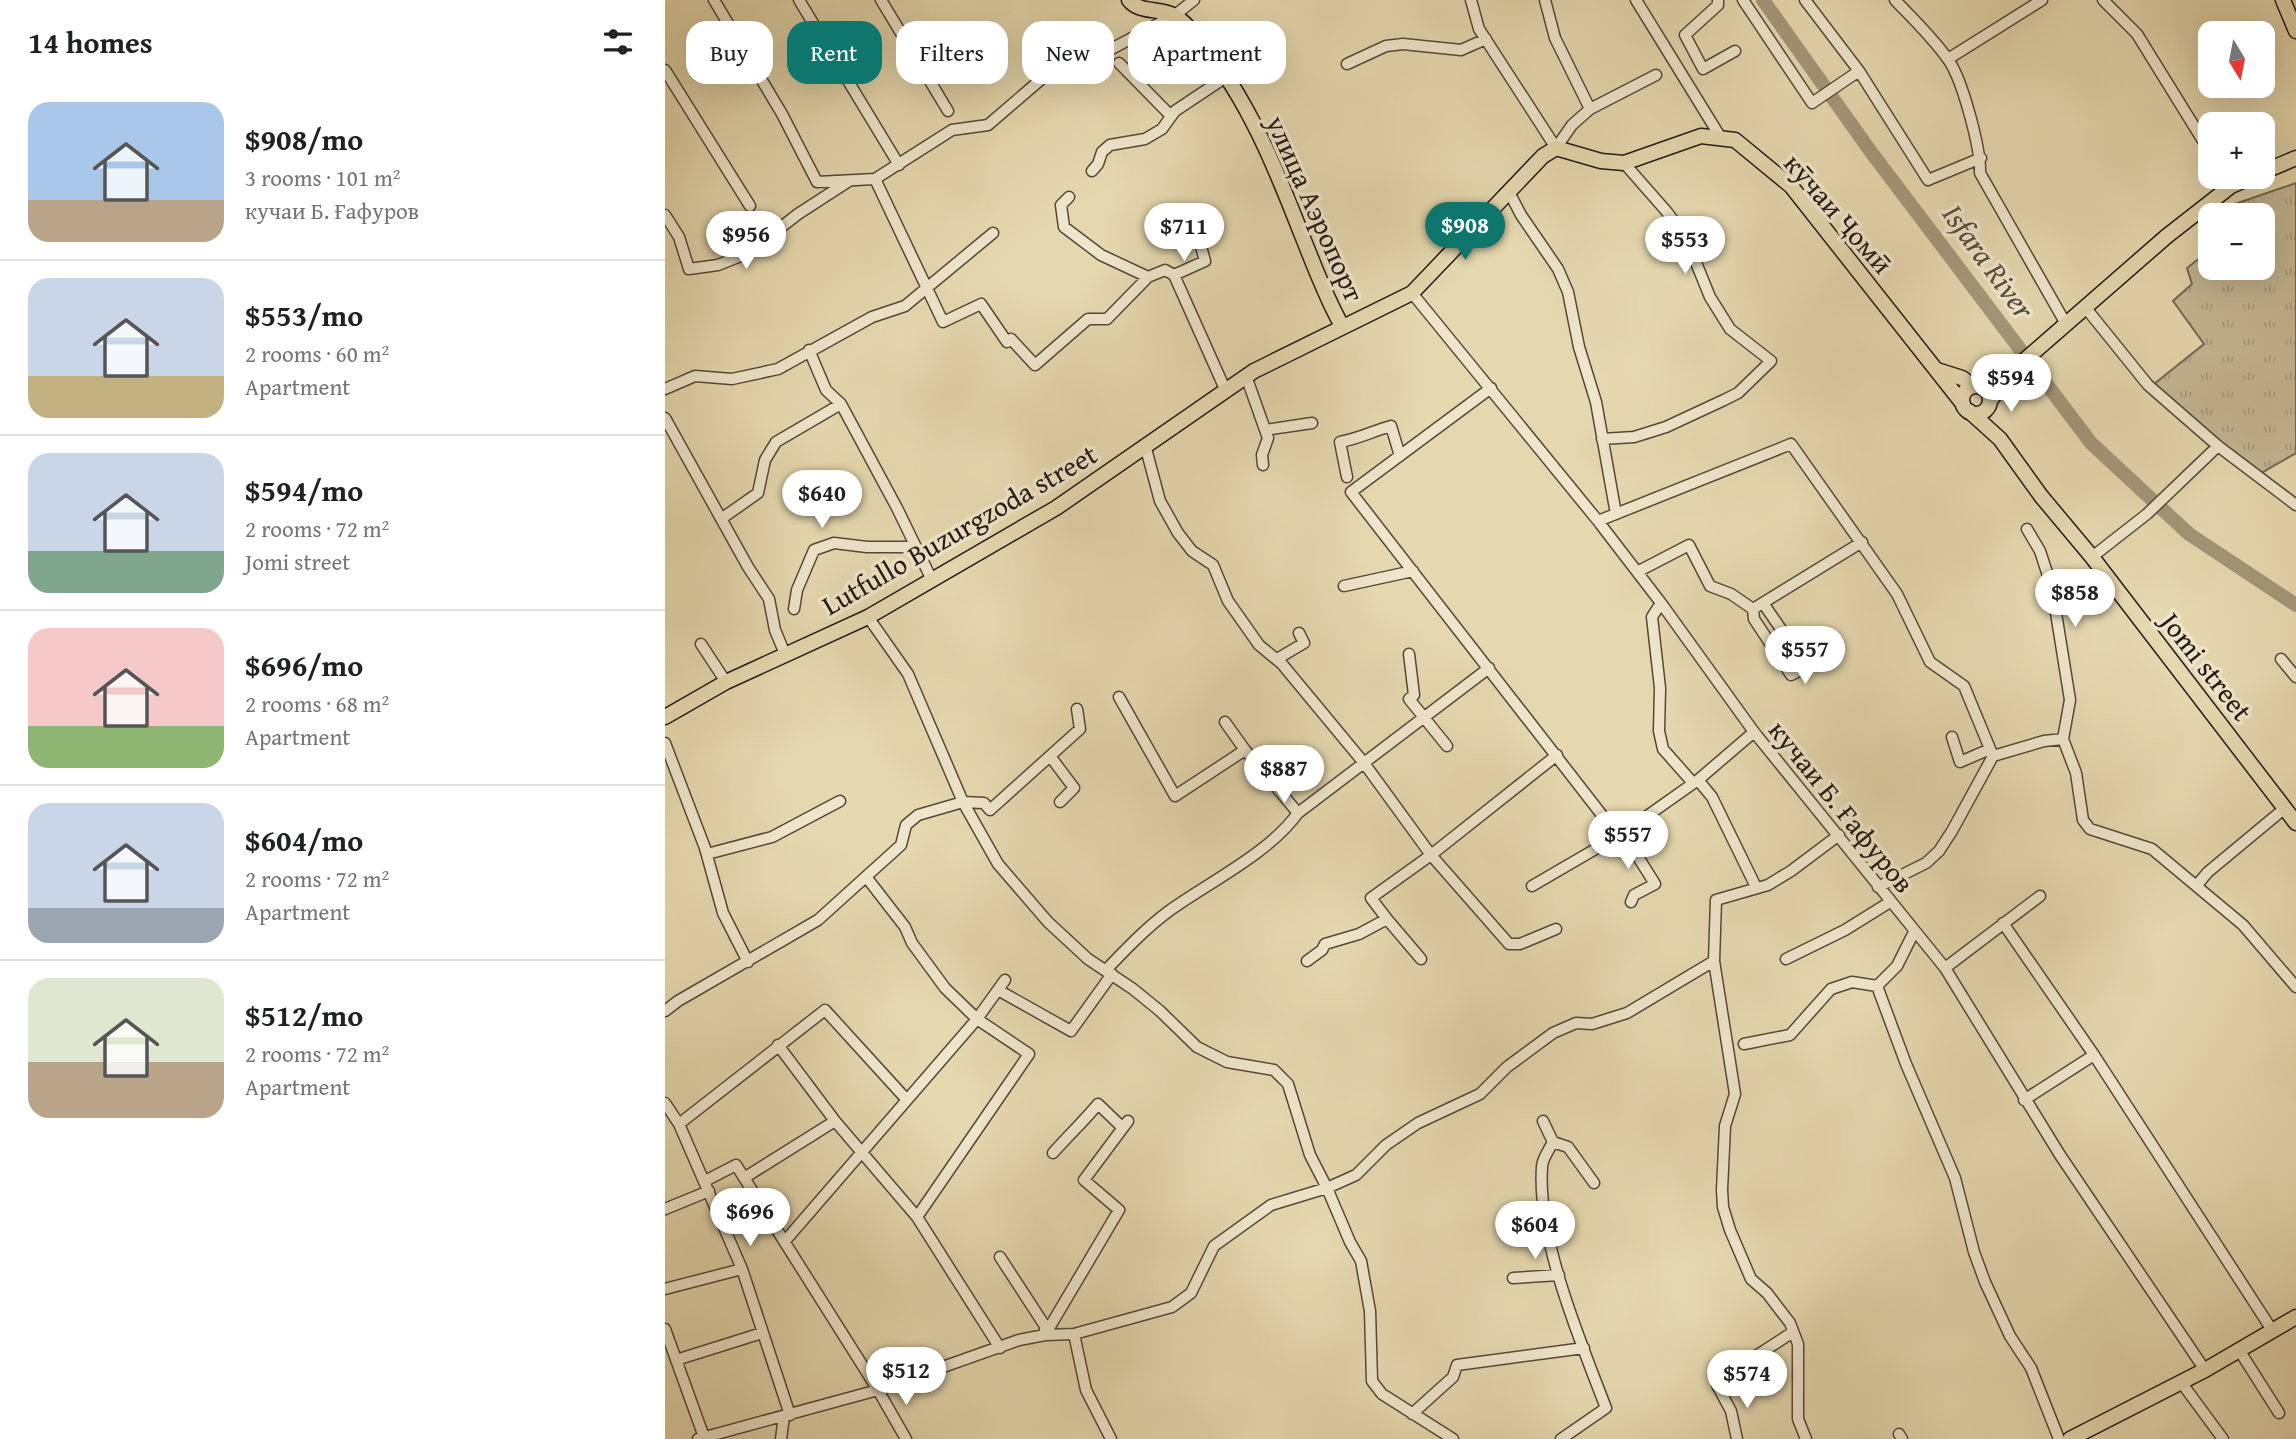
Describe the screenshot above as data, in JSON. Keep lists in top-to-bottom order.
{
  "streets": {
    "main road": [
      "улица Аэропорт",
      "кӯчаи Ҷомӣ",
      "Lutfullo Buzurgzoda street",
      "Jomi street"
    ],
    "street": ["кучаи Б. Ғафуров"]
  },
  "crossings": [
    ["улица Аэропорт", "Lutfullo Buzurgzoda street"],
    ["кӯчаи Ҷомӣ", "Jomi street"],
    ["Lutfullo Buzurgzoda street", "кучаи Б. Ғафуров"]
  ],
  "water": ["Isfara River"],
  "north": "bottom",
  "page": {
    "heading": "14 homes",
    "map_buttons": ["+", "−"],
    "chip": [
      "Buy",
      "Rent",
      "Filters",
      "New",
      "Apartment"
    ],
    "list": [
      {
        "name": "$908/mo",
        "note": "3 rooms · 101 m² · кучаи Б. Ғафуров"
      },
      {
        "name": "$553/mo",
        "note": "2 rooms · 60 m² · Apartment"
      },
      {
        "name": "$594/mo",
        "note": "2 rooms · 72 m² · Jomi street"
      },
      {
        "name": "$696/mo",
        "note": "2 rooms · 68 m² · Apartment"
      },
      {
        "name": "$604/mo",
        "note": "2 rooms · 72 m² · Apartment"
      },
      {
        "name": "$512/mo",
        "note": "2 rooms · 72 m² · Apartment"
      }
    ],
    "price": [
      "$908",
      "$711",
      "$956",
      "$553",
      "$594",
      "$640",
      "$858",
      "$557",
      "$887",
      "$557",
      "$696",
      "$604",
      "$512",
      "$574"
    ]
  }
}
